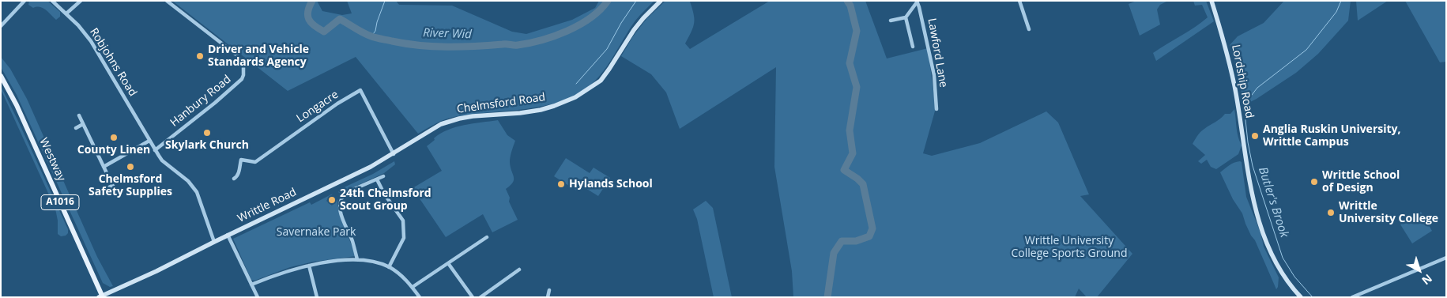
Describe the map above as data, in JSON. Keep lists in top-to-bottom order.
{
  "streets": {
    "main road": ["Westway", "A1016"],
    "street": [
      "Lawford Lane",
      "Robjohns Road",
      "Lordship Road",
      "Hanbury Road",
      "Chelmsford Road",
      "Longacre",
      "Writtle Road"
    ]
  },
  "crossings": [
    ["Robjohns Road", "Hanbury Road"],
    ["Robjohns Road", "Writtle Road"],
    ["Chelmsford Road", "Writtle Road"],
    ["Longacre", "Writtle Road"],
    ["Westway", "Writtle Road"]
  ],
  "water": ["River Wid", "Butler's Brook"],
  "parks": ["Savernake Park", "Writtle University College Sports Ground"],
  "places": [
    "Driver and Vehicle Standards Agency",
    "Skylark Church",
    "Anglia Ruskin University, Writtle Campus",
    "County Linen",
    "Chelmsford Safety Supplies",
    "Writtle School of Design",
    "Hylands School",
    "24th Chelmsford Scout Group",
    "Writtle University College"
  ],
  "north": "bottom right"
}
